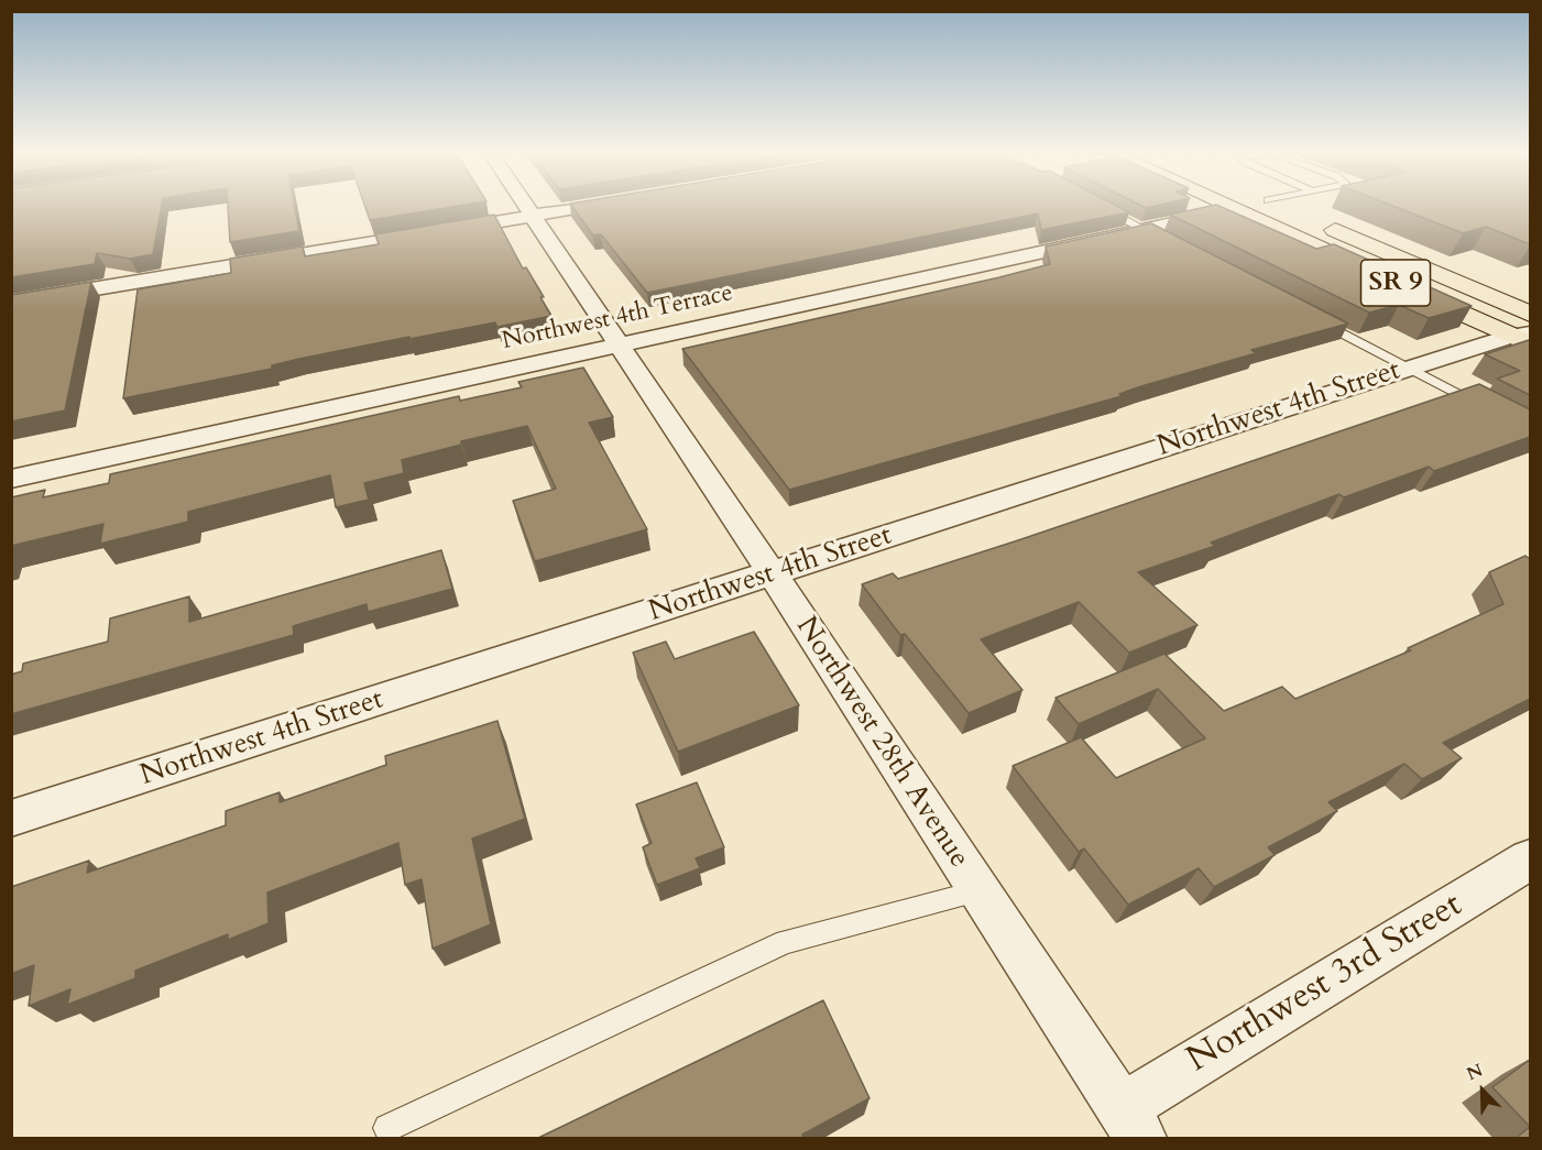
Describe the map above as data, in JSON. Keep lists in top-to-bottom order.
{
  "streets": {
    "highway": ["SR 9"],
    "street": [
      "Northwest 4th Terrace",
      "Northwest 4th Street",
      "Northwest 28th Avenue",
      "Northwest 3rd Street"
    ]
  },
  "crossings": [
    ["SR 9", "Northwest 4th Terrace"],
    ["SR 9", "Northwest 4th Street"],
    ["Northwest 4th Terrace", "Northwest 28th Avenue"],
    ["Northwest 4th Street", "Northwest 28th Avenue"],
    ["Northwest 28th Avenue", "Northwest 3rd Street"]
  ],
  "north": "top left"
}
